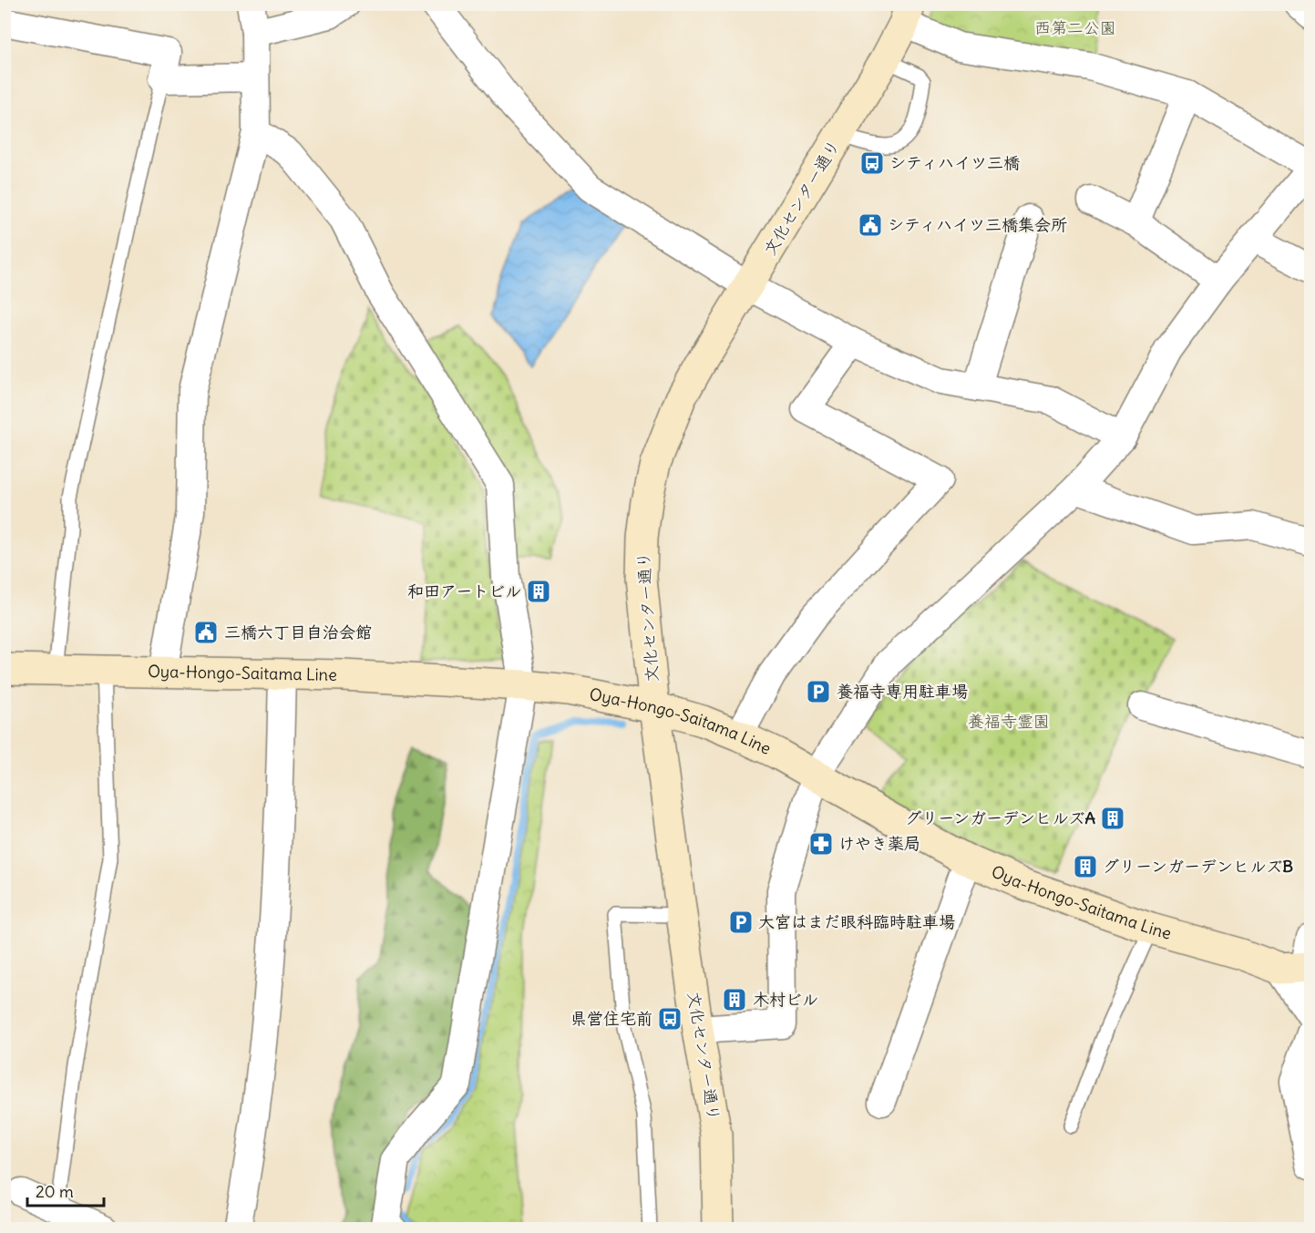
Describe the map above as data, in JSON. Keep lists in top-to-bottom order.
{
  "streets": {
    "main road": ["文化センター通り", "Oya-Hongo-Saitama Line"]
  },
  "crossings": [
    ["文化センター通り", "Oya-Hongo-Saitama Line"]
  ],
  "parks": ["西第二公園", "養福寺霊園"],
  "places": {
    "bus stop": ["シティハイツ三橋", "県営住宅前"],
    "public building": ["シティハイツ三橋集会所", "三橋六丁目自治会館"],
    "building": [
      "和田アートビル",
      "グリーンガーデンヒルズA",
      "グリーンガーデンヒルズB",
      "木村ビル"
    ],
    "parking": ["養福寺専用駐車場", "大宮はまだ眼科臨時駐車場"],
    "pharmacy": ["けやき薬局"]
  },
  "scale_bar": "20 m"
}
